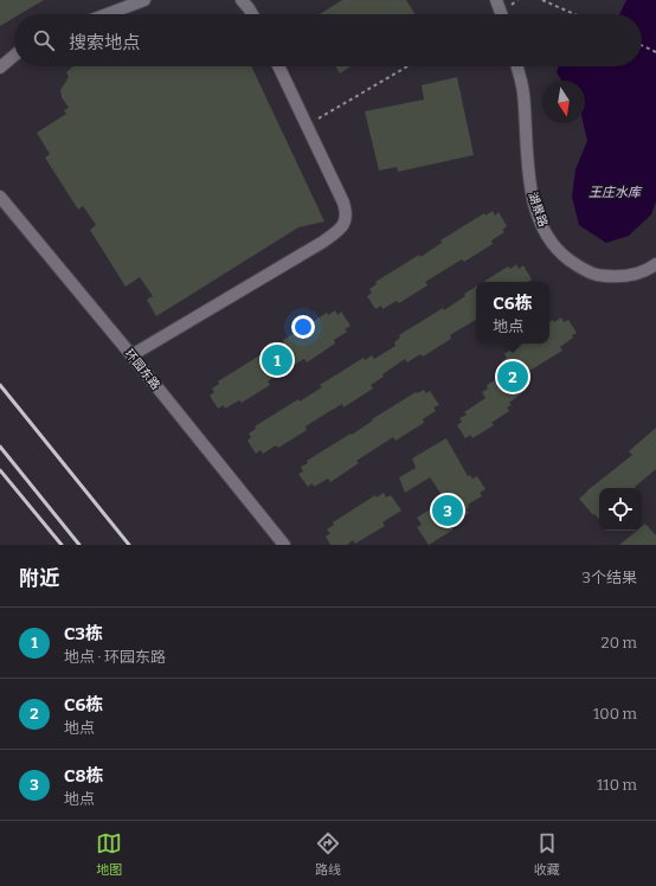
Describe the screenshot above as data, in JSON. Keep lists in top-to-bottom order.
{
  "streets": {
    "street": ["湖景路", "环园东路"]
  },
  "water": ["王庄水库"],
  "north": "bottom",
  "page": {
    "search": "搜索地点",
    "popup": ["C6栋", "地点"],
    "pins": ["1", "2", "3"],
    "heading": ["附近", "3个结果"],
    "list": [
      {
        "mark": "1",
        "name": "C3栋",
        "note": "地点 · 环园东路",
        "value": "20 m"
      },
      {
        "mark": "2",
        "name": "C6栋",
        "note": "地点",
        "value": "100 m"
      },
      {
        "mark": "3",
        "name": "C8栋",
        "note": "地点",
        "value": "110 m"
      }
    ],
    "nav": ["地图", "路线", "收藏"]
  }
}
